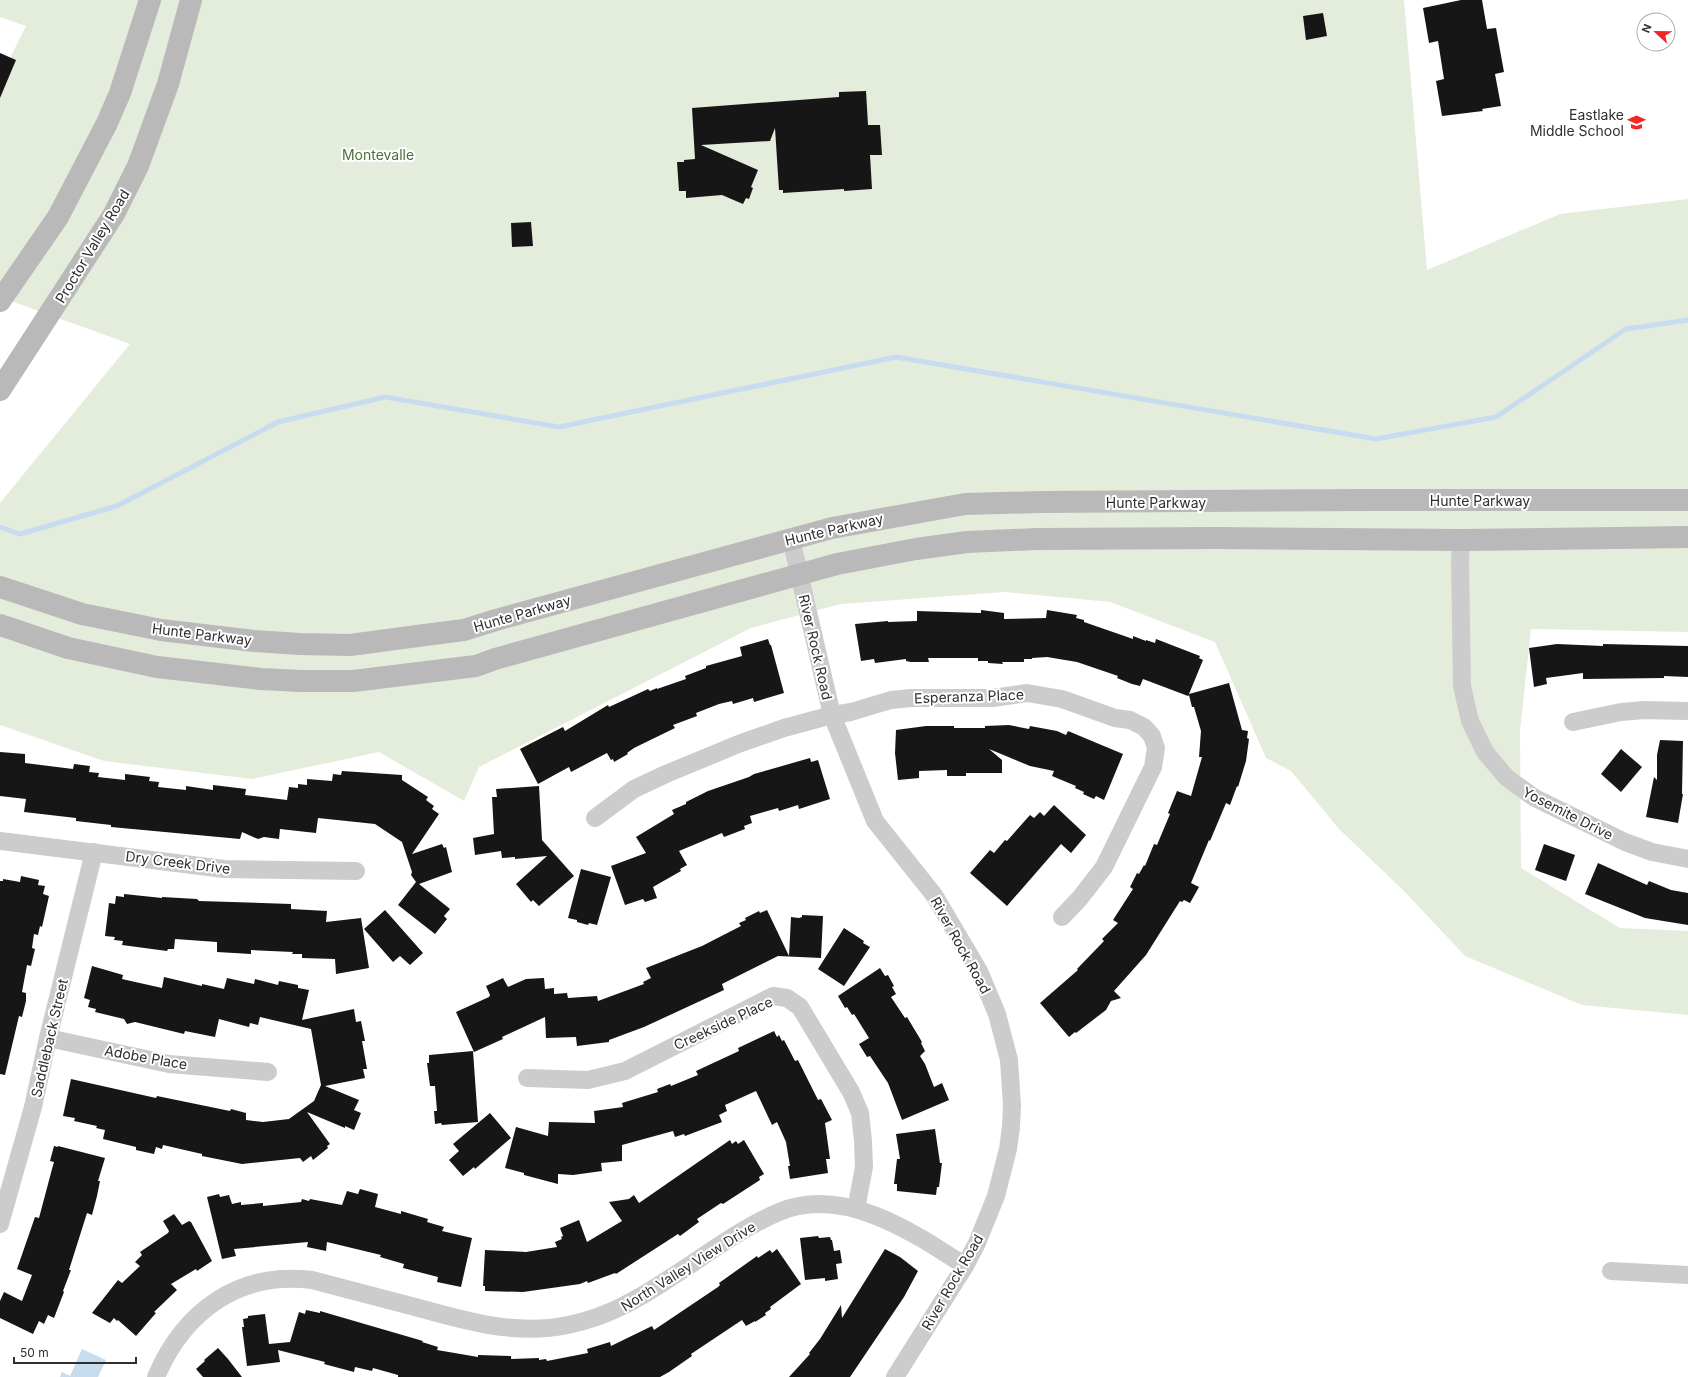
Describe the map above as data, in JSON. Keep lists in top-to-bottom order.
{
  "streets": {
    "main road": ["Proctor Valley Road", "Hunte Parkway"],
    "street": [
      "River Rock Road",
      "Esperanza Place",
      "Yosemite Drive",
      "Dry Creek Drive",
      "Creekside Place",
      "Saddleback Street",
      "Adobe Place",
      "North Valley View Drive"
    ]
  },
  "crossings": [
    ["Hunte Parkway", "River Rock Road"],
    ["River Rock Road", "Esperanza Place"],
    ["River Rock Road", "North Valley View Drive"],
    ["Dry Creek Drive", "Saddleback Street"],
    ["Creekside Place", "North Valley View Drive"],
    ["Saddleback Street", "Adobe Place"]
  ],
  "parks": ["Montevalle"],
  "places": {
    "school or university": ["Eastlake Middle School"]
  },
  "scale_bar": "50 m",
  "north": "left"
}
